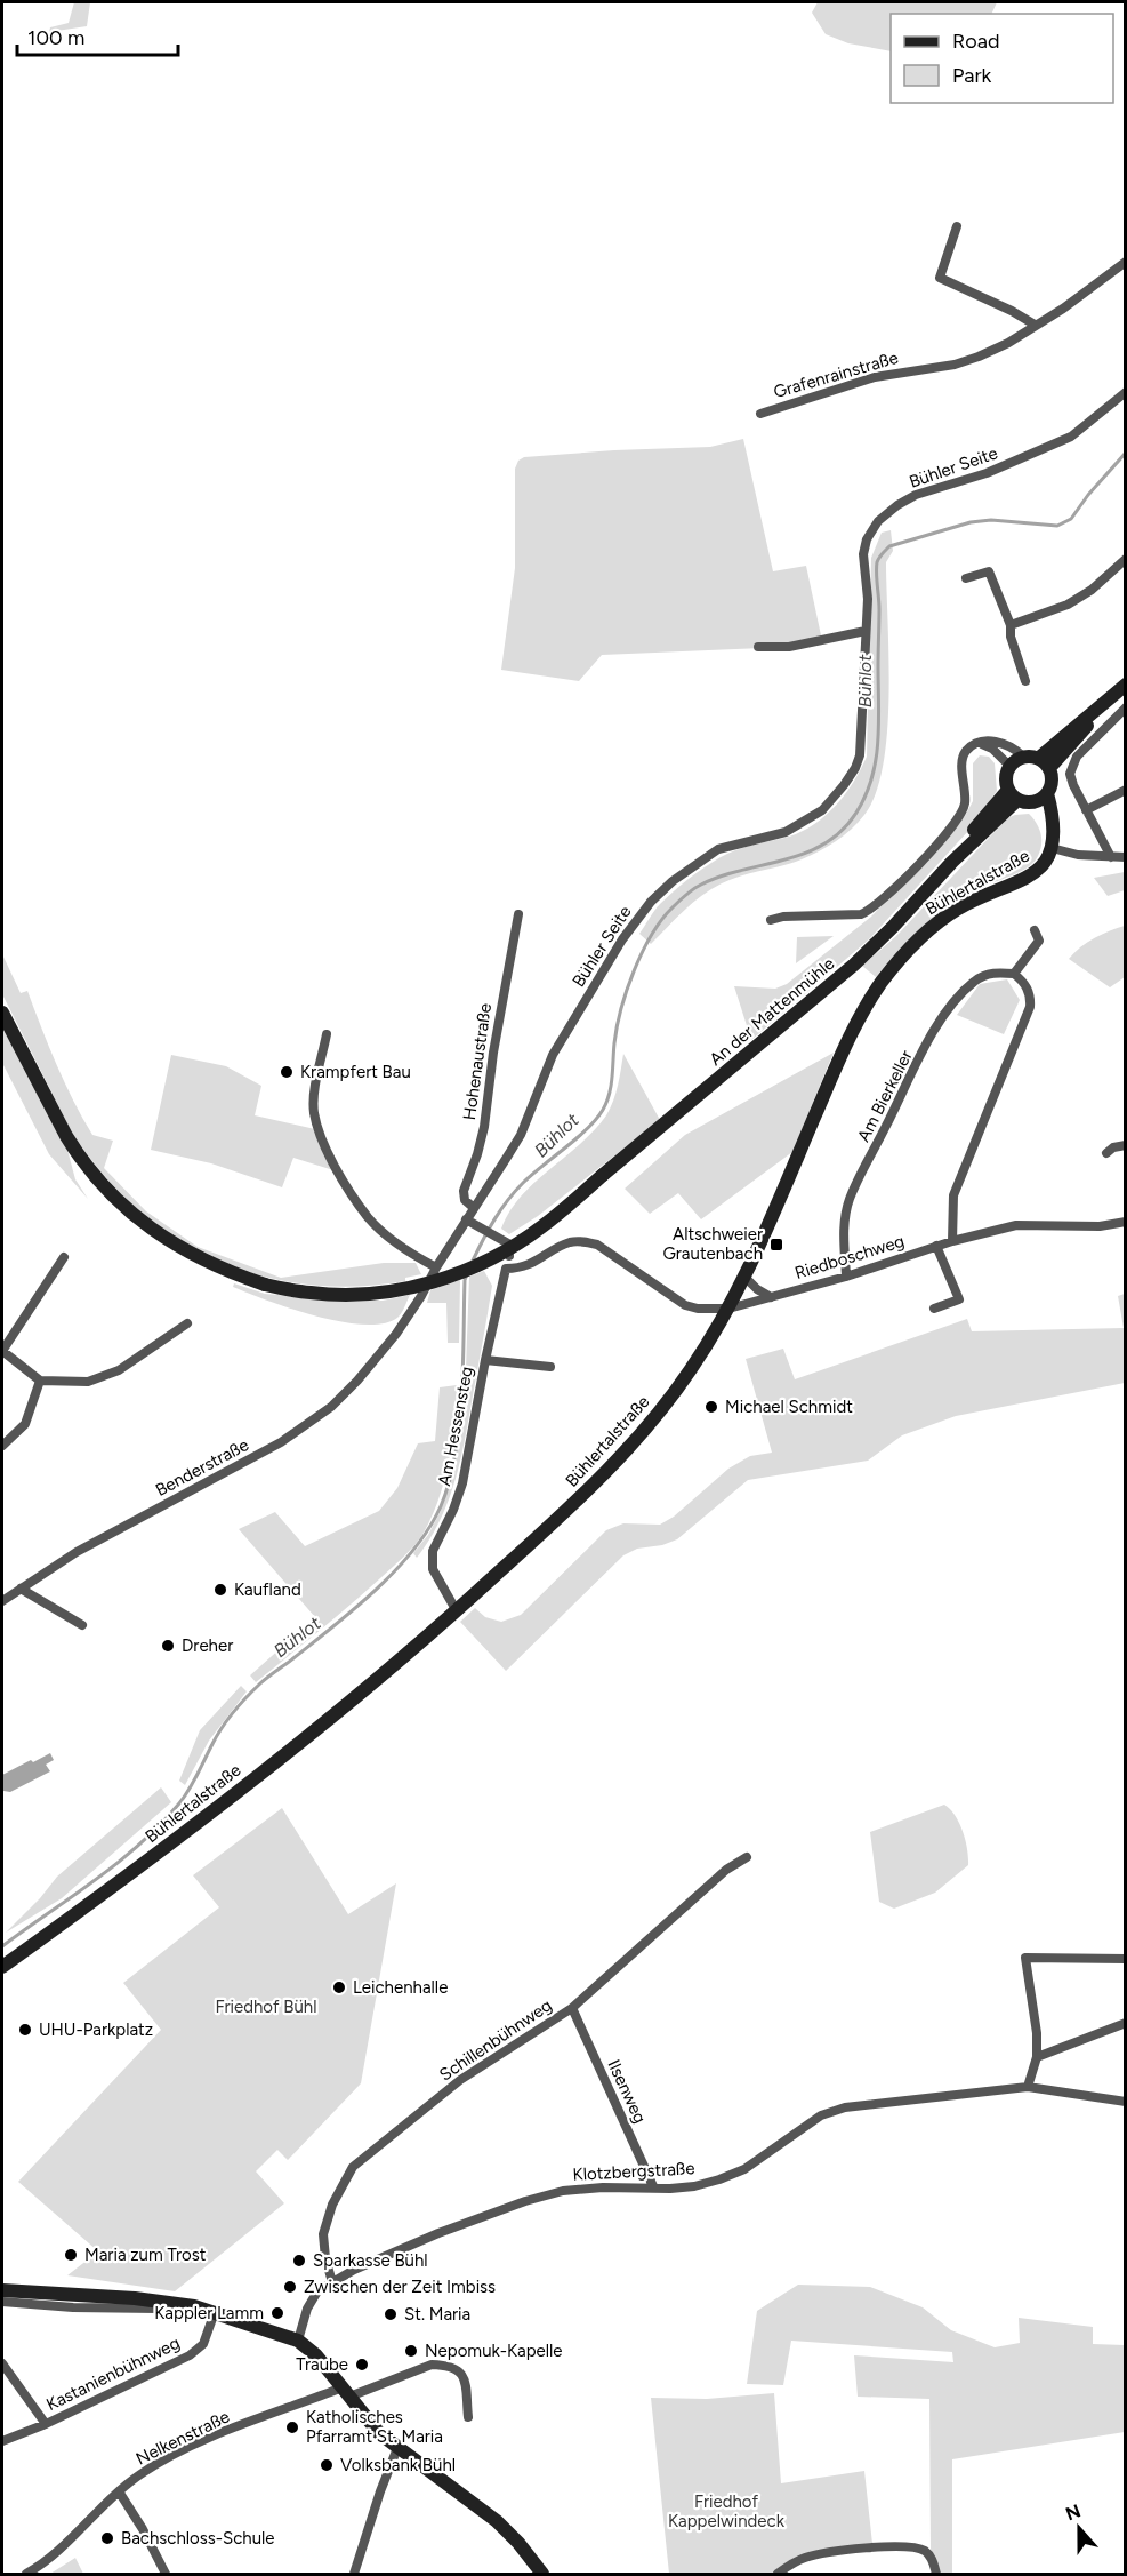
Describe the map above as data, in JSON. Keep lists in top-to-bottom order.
{
  "streets": {
    "street": [
      "Grafenrainstraße",
      "Bühler Seite",
      "Bühlertalstraße",
      "An der Mattenmühle",
      "Hohenaustraße",
      "Am Bierkeller",
      "Riedboschweg",
      "Am Hessensteg",
      "Benderstraße",
      "Schillenbühnweg",
      "Ilsenweg",
      "Klotzbergstraße",
      "Kastanienbühnweg",
      "Nelkenstraße"
    ]
  },
  "crossings": [
    ["Bühler Seite", "Hohenaustraße"],
    ["Bühler Seite", "Benderstraße"],
    ["Bühlertalstraße", "An der Mattenmühle"],
    ["Bühlertalstraße", "Riedboschweg"],
    ["Bühlertalstraße", "Am Hessensteg"],
    ["Am Bierkeller", "Riedboschweg"],
    ["Riedboschweg", "Am Hessensteg"],
    ["Schillenbühnweg", "Ilsenweg"],
    ["Schillenbühnweg", "Klotzbergstraße"],
    ["Ilsenweg", "Klotzbergstraße"]
  ],
  "water": ["Bühlot"],
  "parks": ["Friedhof Bühl", "Friedhof Kappelwindeck"],
  "places": {
    "other": [
      "Krampfert Bau",
      "Michael Schmidt",
      "Kaufland",
      "Dreher",
      "Leichenhalle",
      "UHU-Parkplatz",
      "Maria zum Trost",
      "Sparkasse Bühl",
      "Zwischen der Zeit Imbiss",
      "Kappler Lamm",
      "St. Maria",
      "Nepomuk-Kapelle",
      "Traube",
      "Katholisches Pfarramt St. Maria",
      "Volksbank Bühl",
      "Bachschloss-Schule"
    ],
    "transit": ["Altschweier Grautenbach"]
  },
  "legend": ["Road", "Park"],
  "scale_bar": "100 m",
  "north": "top"
}
